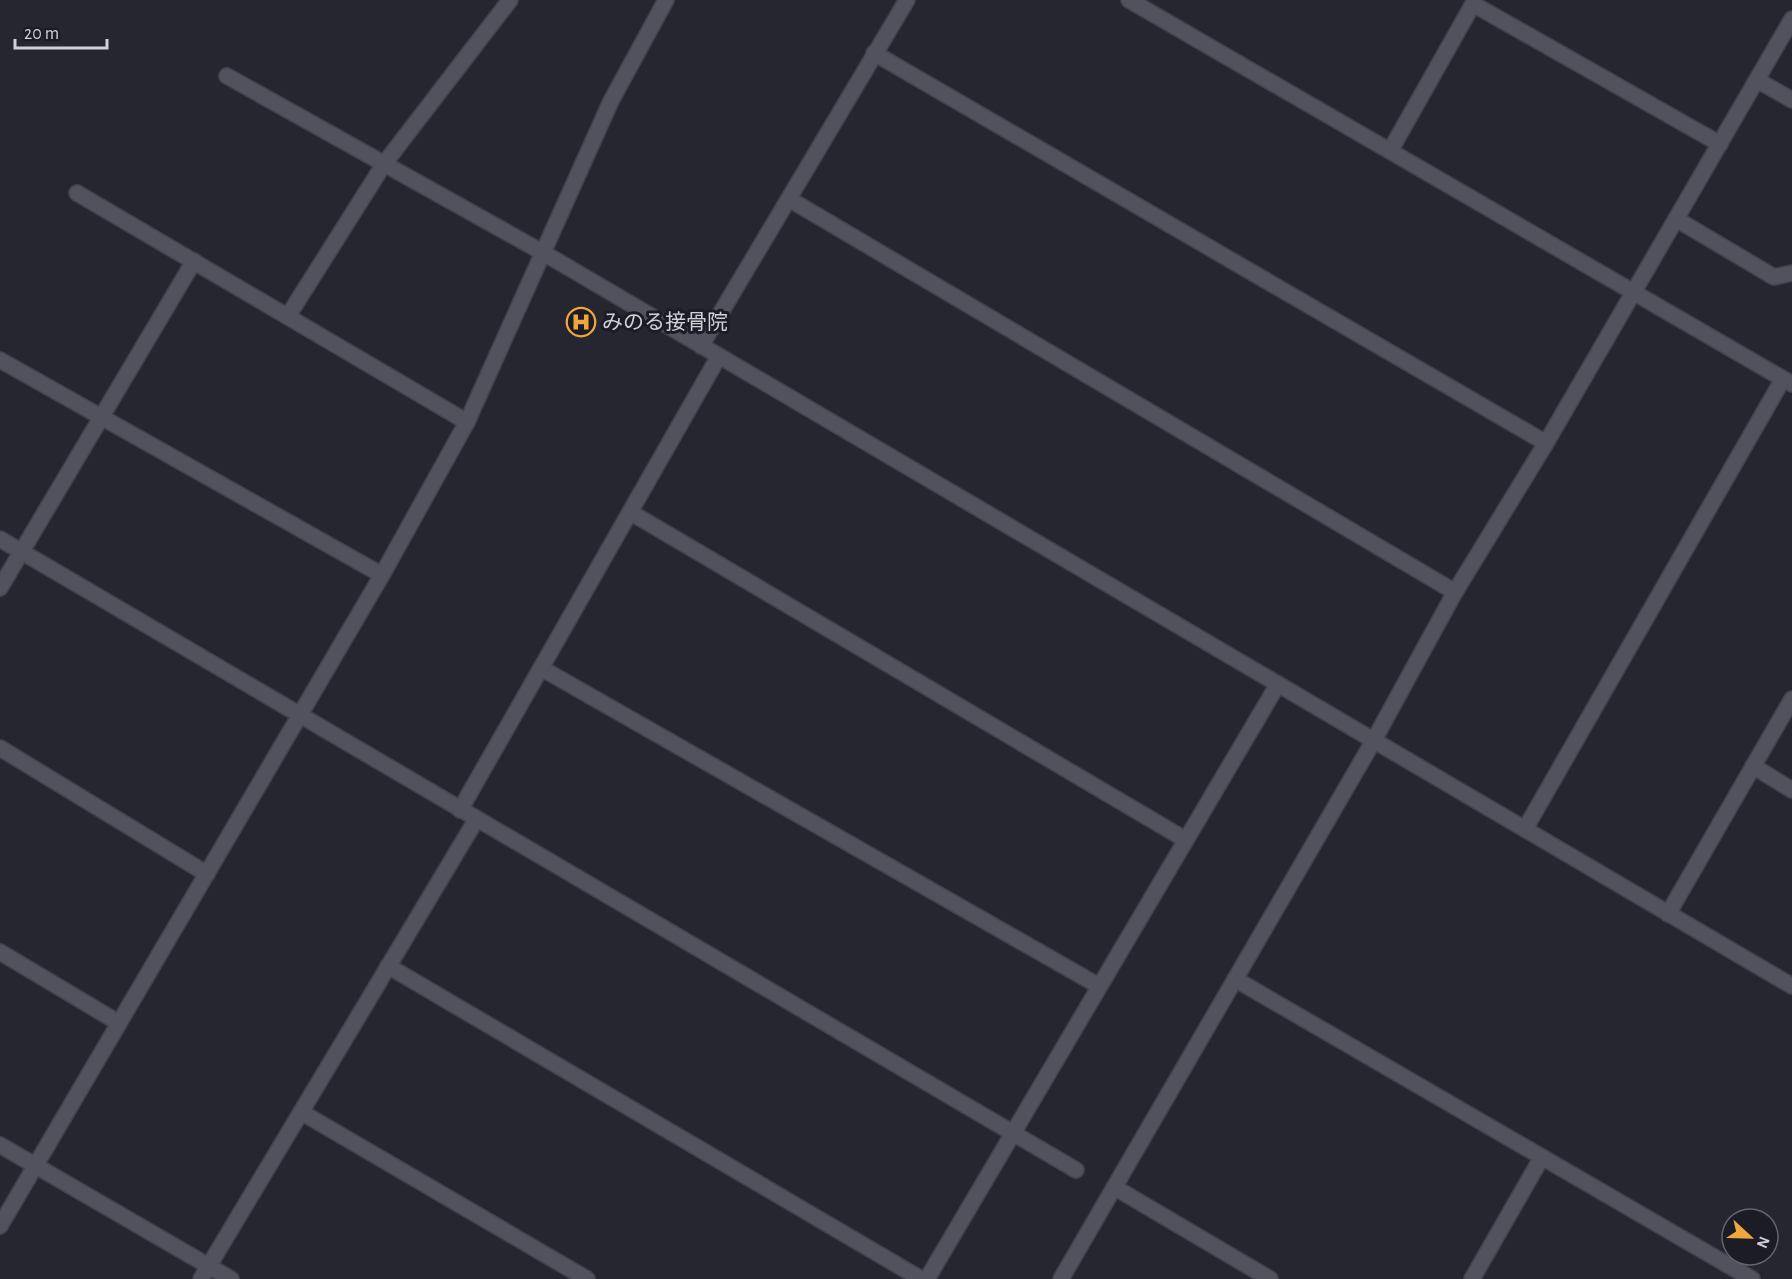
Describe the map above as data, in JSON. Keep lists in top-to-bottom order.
{
  "places": {
    "hospital": ["みのる接骨院"]
  },
  "scale_bar": "20 m",
  "north": "right"
}
